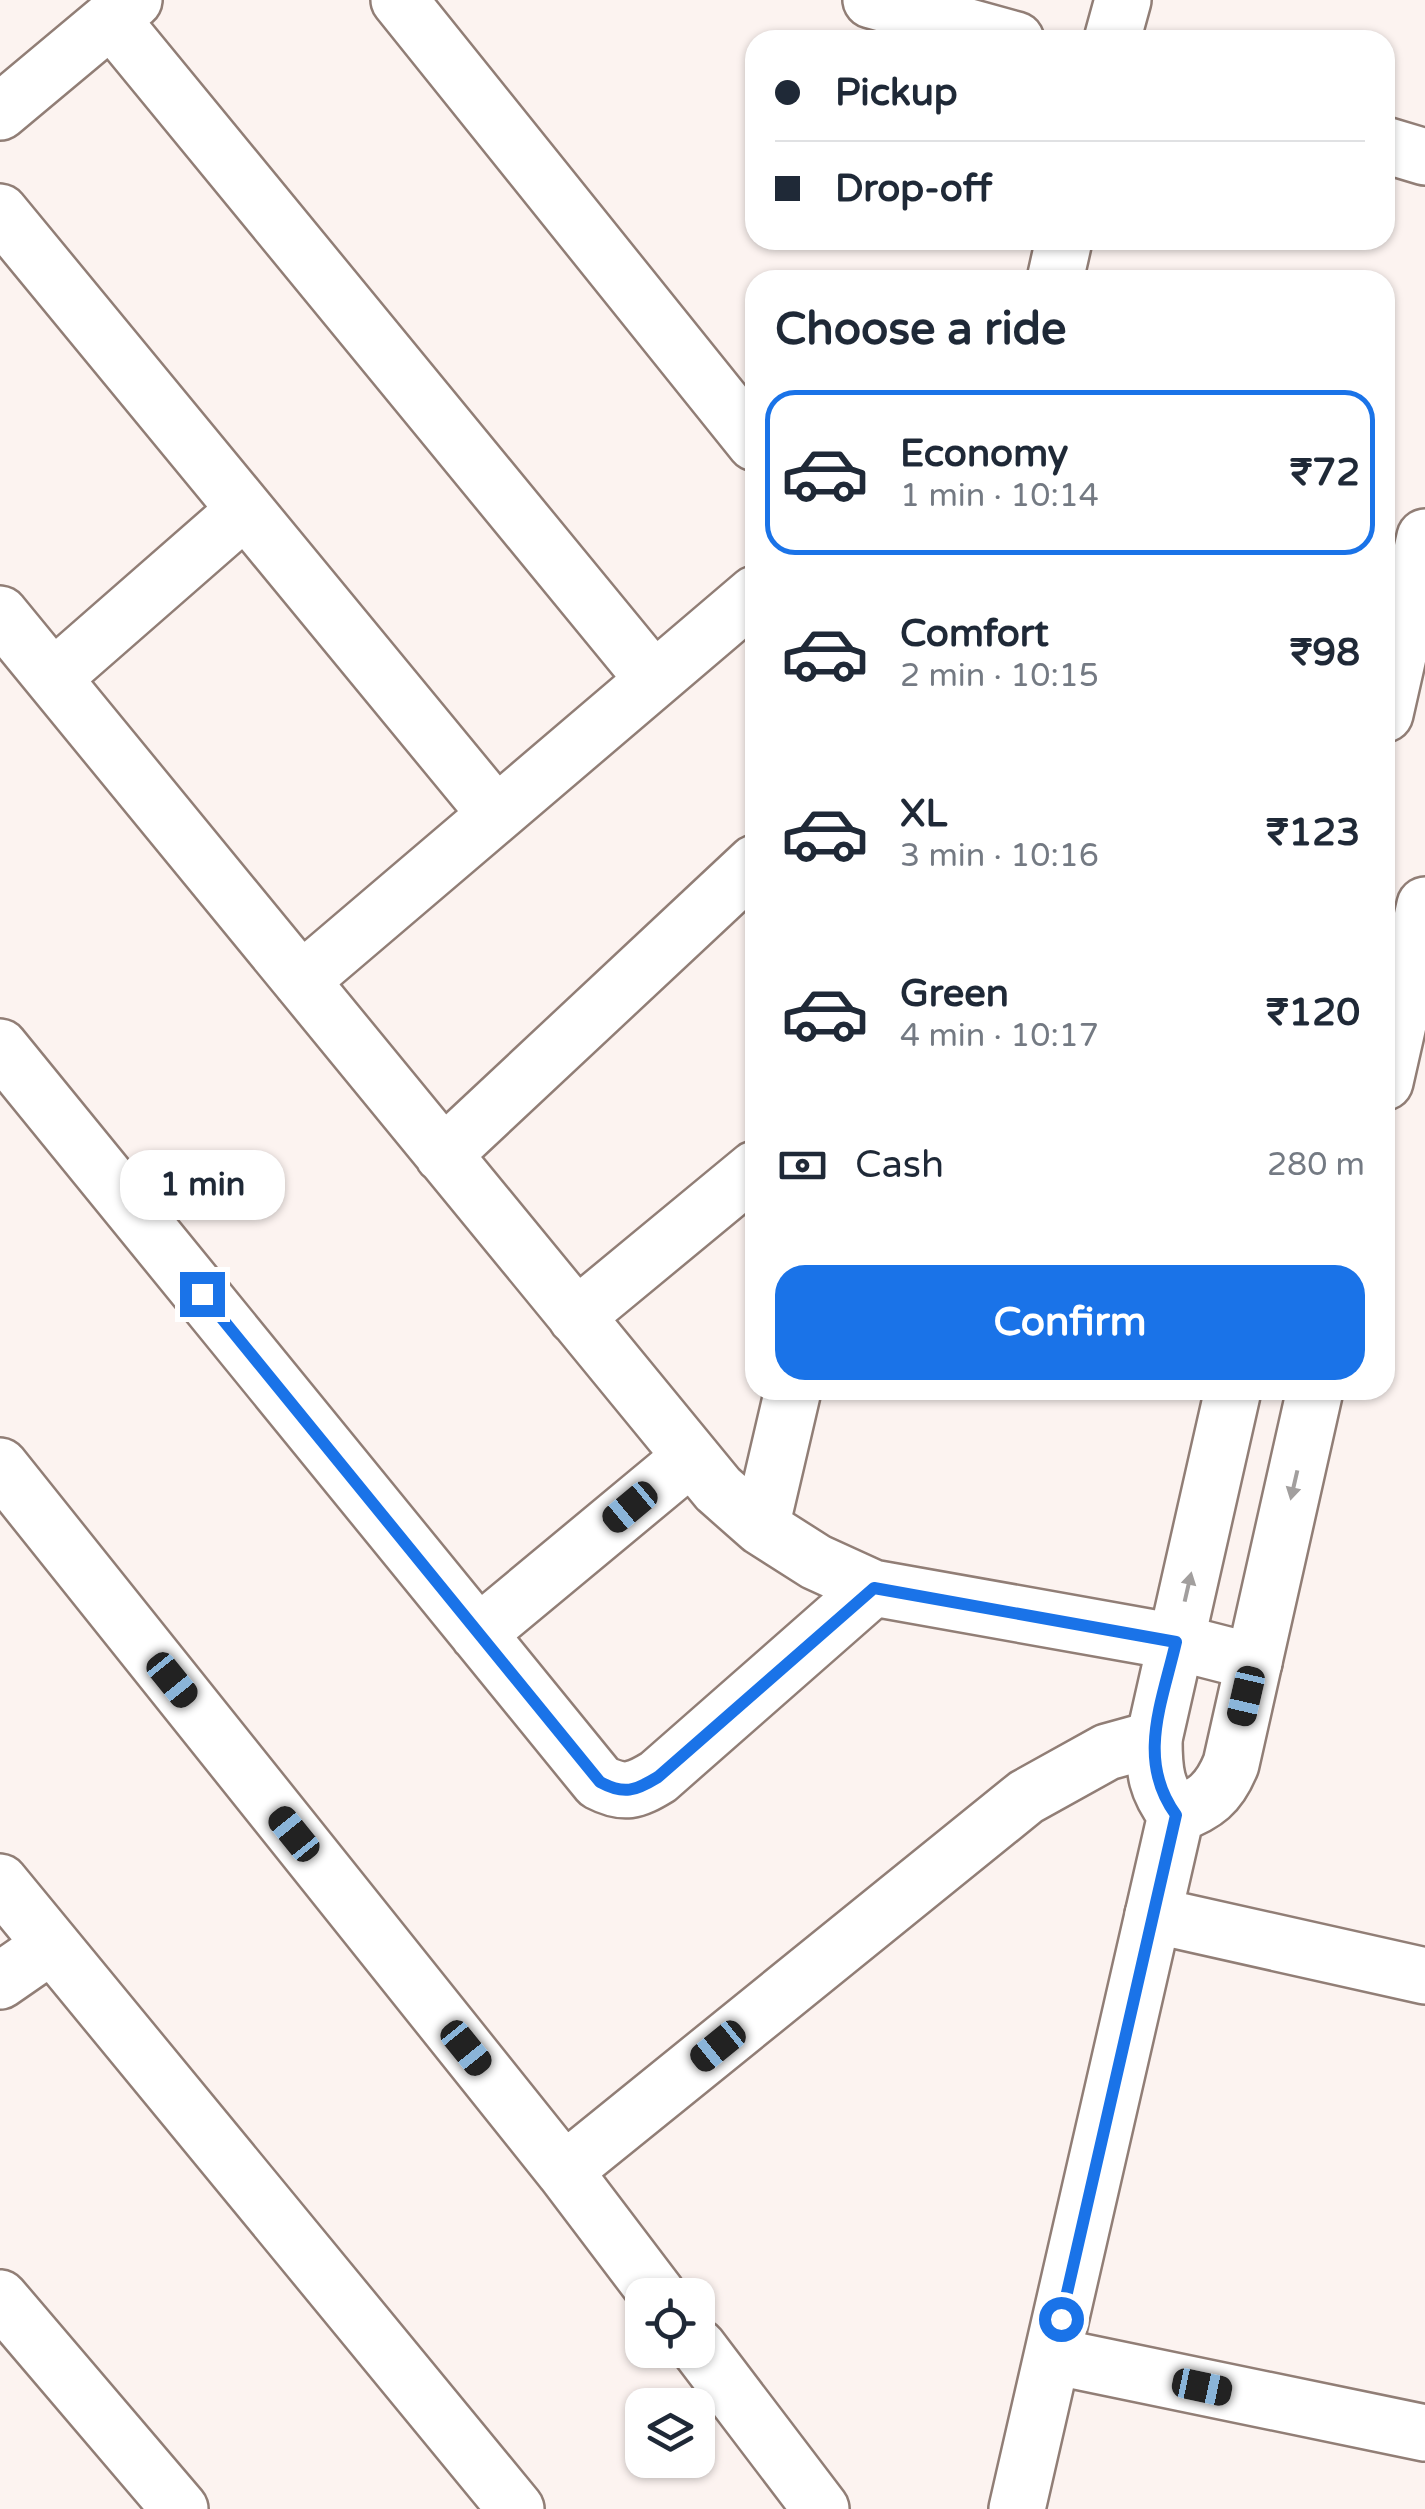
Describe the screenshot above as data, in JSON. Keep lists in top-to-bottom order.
{
  "page": {
    "banner": ["Pickup", "Drop-off"],
    "heading": "Choose a ride",
    "list": [
      {
        "name": "Economy",
        "note": "1 min · 10:14",
        "value": "₹72"
      },
      {
        "name": "Comfort",
        "note": "2 min · 10:15",
        "value": "₹98"
      },
      {
        "name": "XL",
        "note": "3 min · 10:16",
        "value": "₹123"
      },
      {
        "name": "Green",
        "note": "4 min · 10:17",
        "value": "₹120"
      }
    ],
    "pay": ["Cash", "280 m"],
    "bubble": "1 min",
    "buttons": "Confirm"
  }
}
